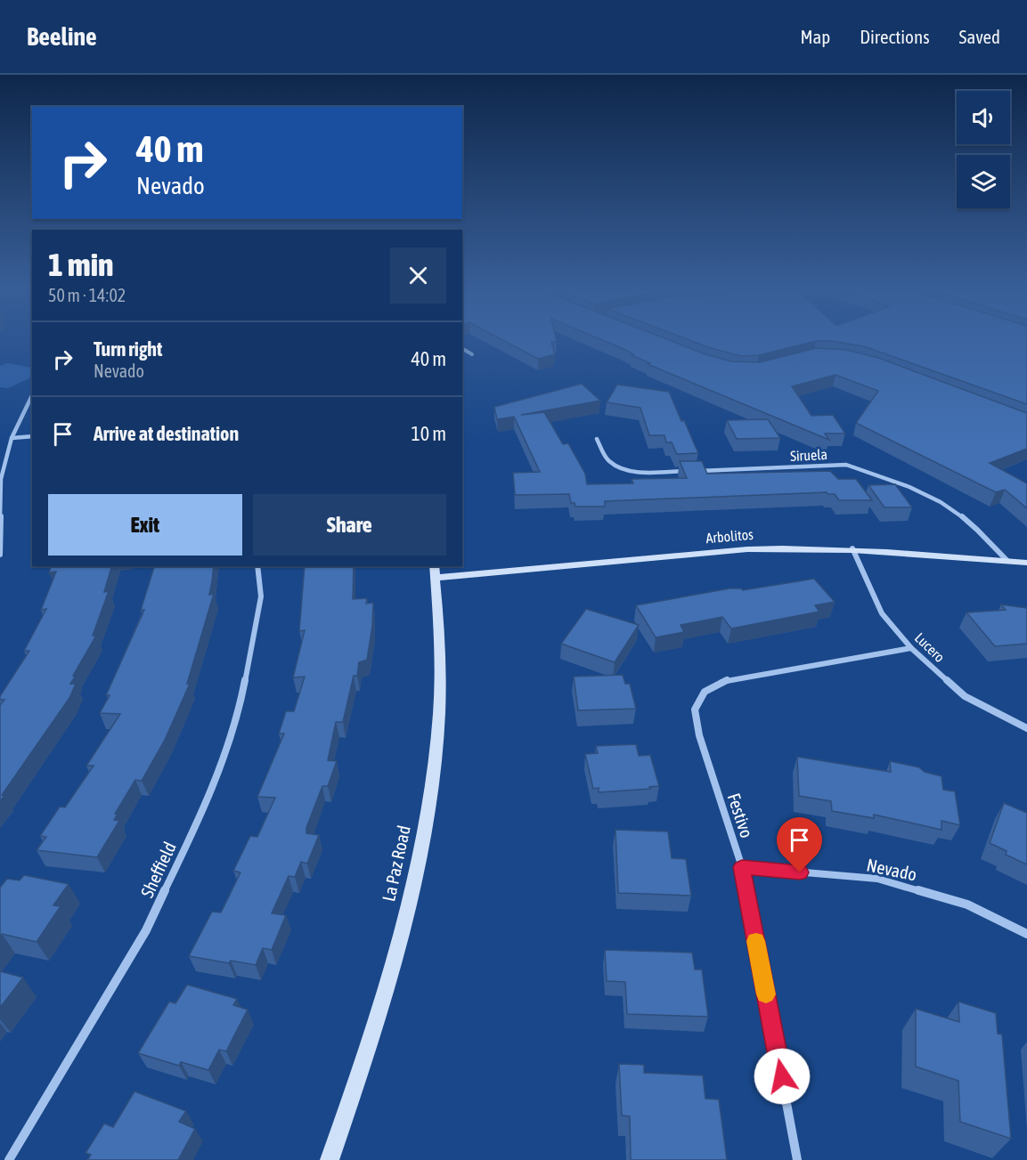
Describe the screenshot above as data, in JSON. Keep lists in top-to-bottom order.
{
  "streets": {
    "street": [
      "Siruela",
      "Arbolitos",
      "Lucero",
      "Festivo",
      "La Paz Road",
      "Sheffield",
      "Nevado"
    ]
  },
  "crossings": [
    ["Siruela", "Arbolitos"],
    ["Arbolitos", "Lucero"],
    ["Arbolitos", "La Paz Road"],
    ["Lucero", "Festivo"],
    ["Festivo", "Nevado"]
  ],
  "page": {
    "header": "Beeline",
    "nav": ["Map", "Directions", "Saved"],
    "turn": ["40 m", "Nevado"],
    "heading": ["1 min", "50 m · 14:02"],
    "list": [
      {
        "name": "Turn right",
        "note": "Nevado",
        "value": "40 m"
      },
      {
        "name": "Arrive at destination",
        "value": "10 m"
      }
    ],
    "buttons": ["Exit", "Share"]
  }
}
